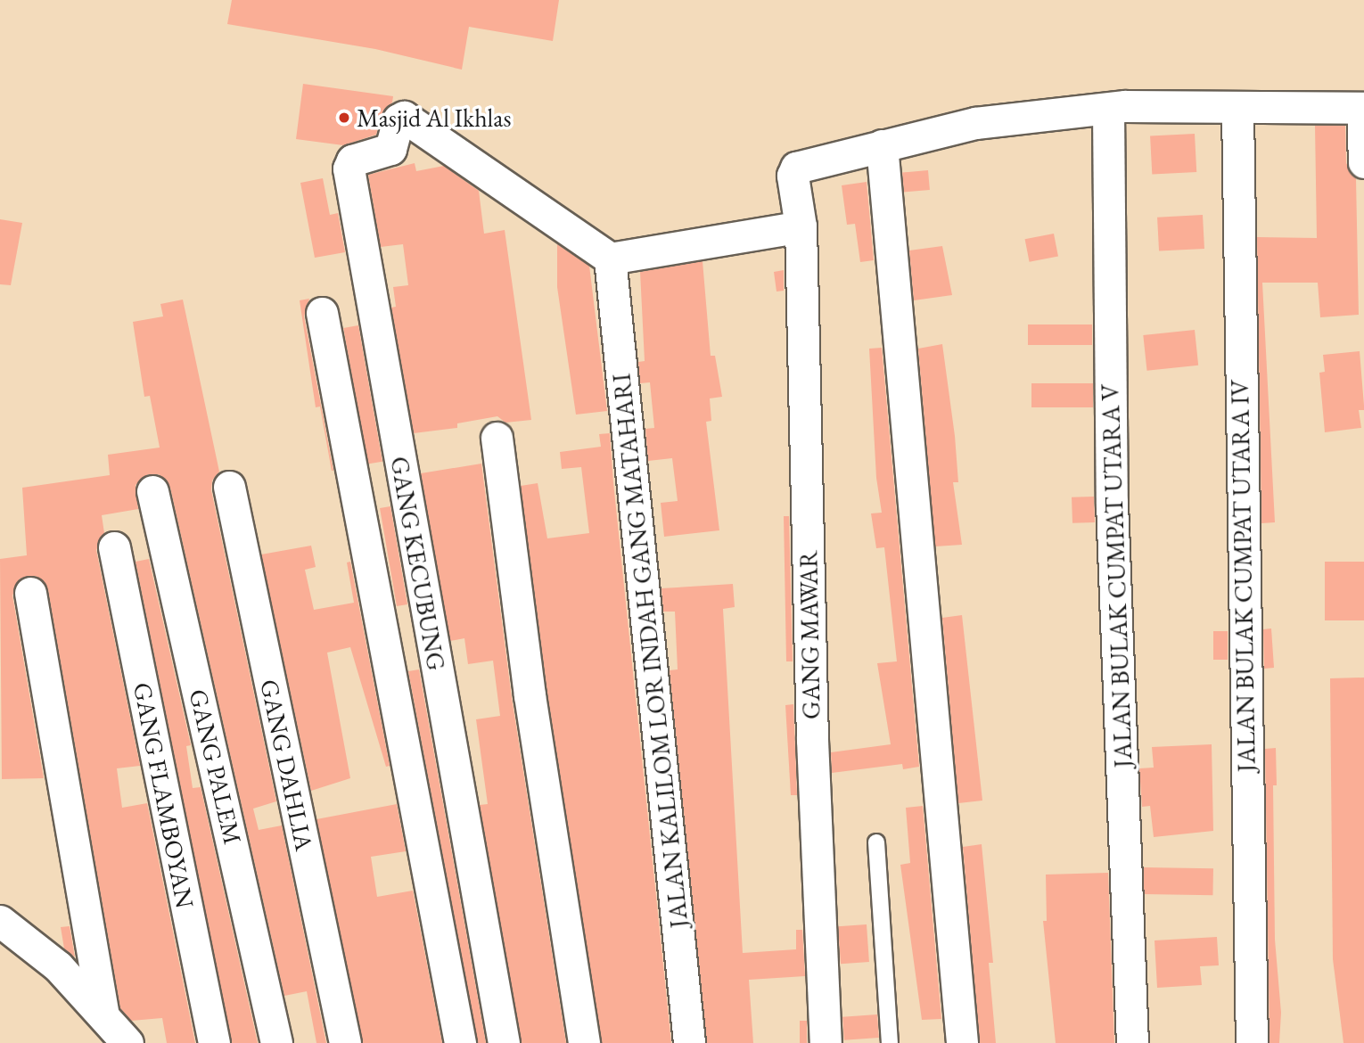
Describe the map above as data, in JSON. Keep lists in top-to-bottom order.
{
  "streets": {
    "street": [
      "GANG KECUBUNG",
      "JALAN BULAK CUMPAT UTARA V",
      "JALAN BULAK CUMPAT UTARA IV",
      "GANG MAWAR",
      "JALAN KALILOM LOR INDAH GANG MATAHARI",
      "GANG DAHLIA",
      "GANG PALEM",
      "GANG FLAMBOYAN"
    ]
  },
  "crossings": [
    ["GANG KECUBUNG", "JALAN KALILOM LOR INDAH GANG MATAHARI"]
  ],
  "places": ["Masjid Al Ikhlas"]
}
